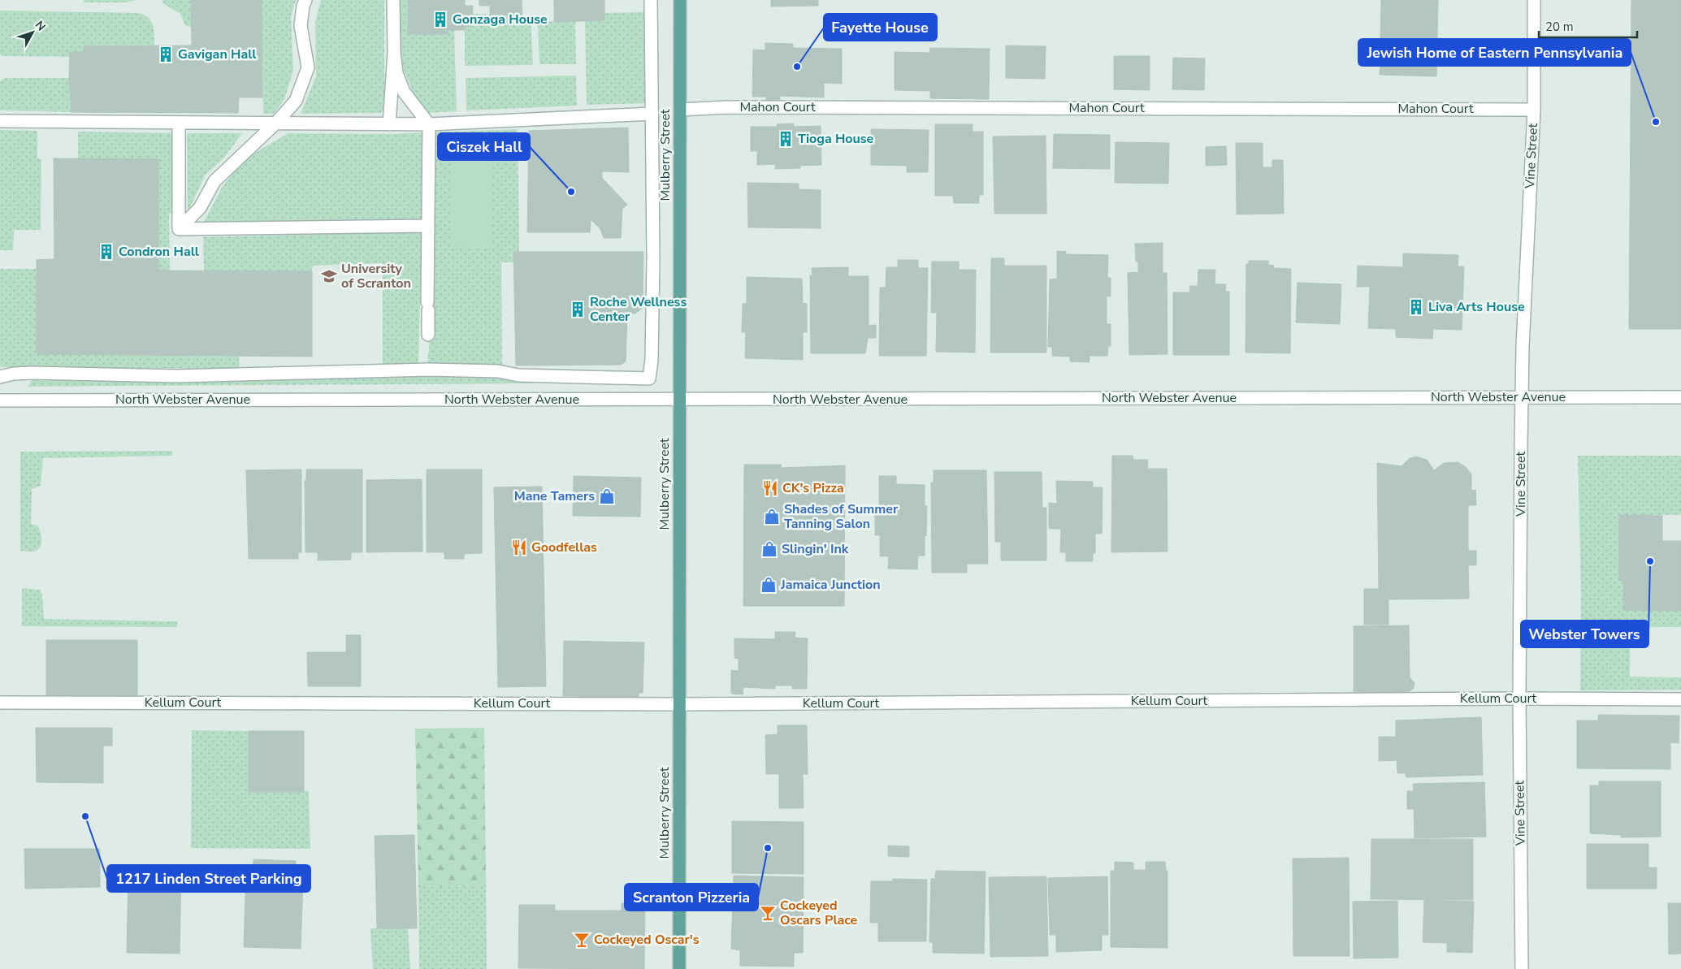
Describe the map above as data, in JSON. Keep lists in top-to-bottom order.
{
  "streets": {
    "main road": ["Mulberry Street"],
    "street": [
      "Mahon Court",
      "Vine Street",
      "North Webster Avenue",
      "Kellum Court"
    ]
  },
  "crossings": [
    ["Mahon Court", "Mulberry Street"],
    ["Mahon Court", "Vine Street"],
    ["Mulberry Street", "North Webster Avenue"],
    ["Mulberry Street", "Kellum Court"],
    ["Vine Street", "North Webster Avenue"],
    ["Vine Street", "Kellum Court"]
  ],
  "places": {
    "building": [
      "Gonzaga House",
      "Gavigan Hall",
      "Tioga House",
      "Condron Hall",
      "Liva Arts House",
      "Roche Wellness Center"
    ],
    "other": [
      "Fayette House",
      "Jewish Home of Eastern Pennsylvania",
      "Ciszek Hall",
      "Webster Towers",
      "1217 Linden Street Parking",
      "Scranton Pizzeria"
    ],
    "school or university": ["University of Scranton"],
    "restaurant": ["CK's Pizza", "Goodfellas"],
    "shop": [
      "Mane Tamers",
      "Shades of Summer Tanning Salon",
      "Slingin' Ink",
      "Jamaica Junction"
    ],
    "bar": ["Cockeyed Oscars Place", "Cockeyed Oscar's"]
  },
  "scale_bar": "20 m",
  "north": "top right"
}
